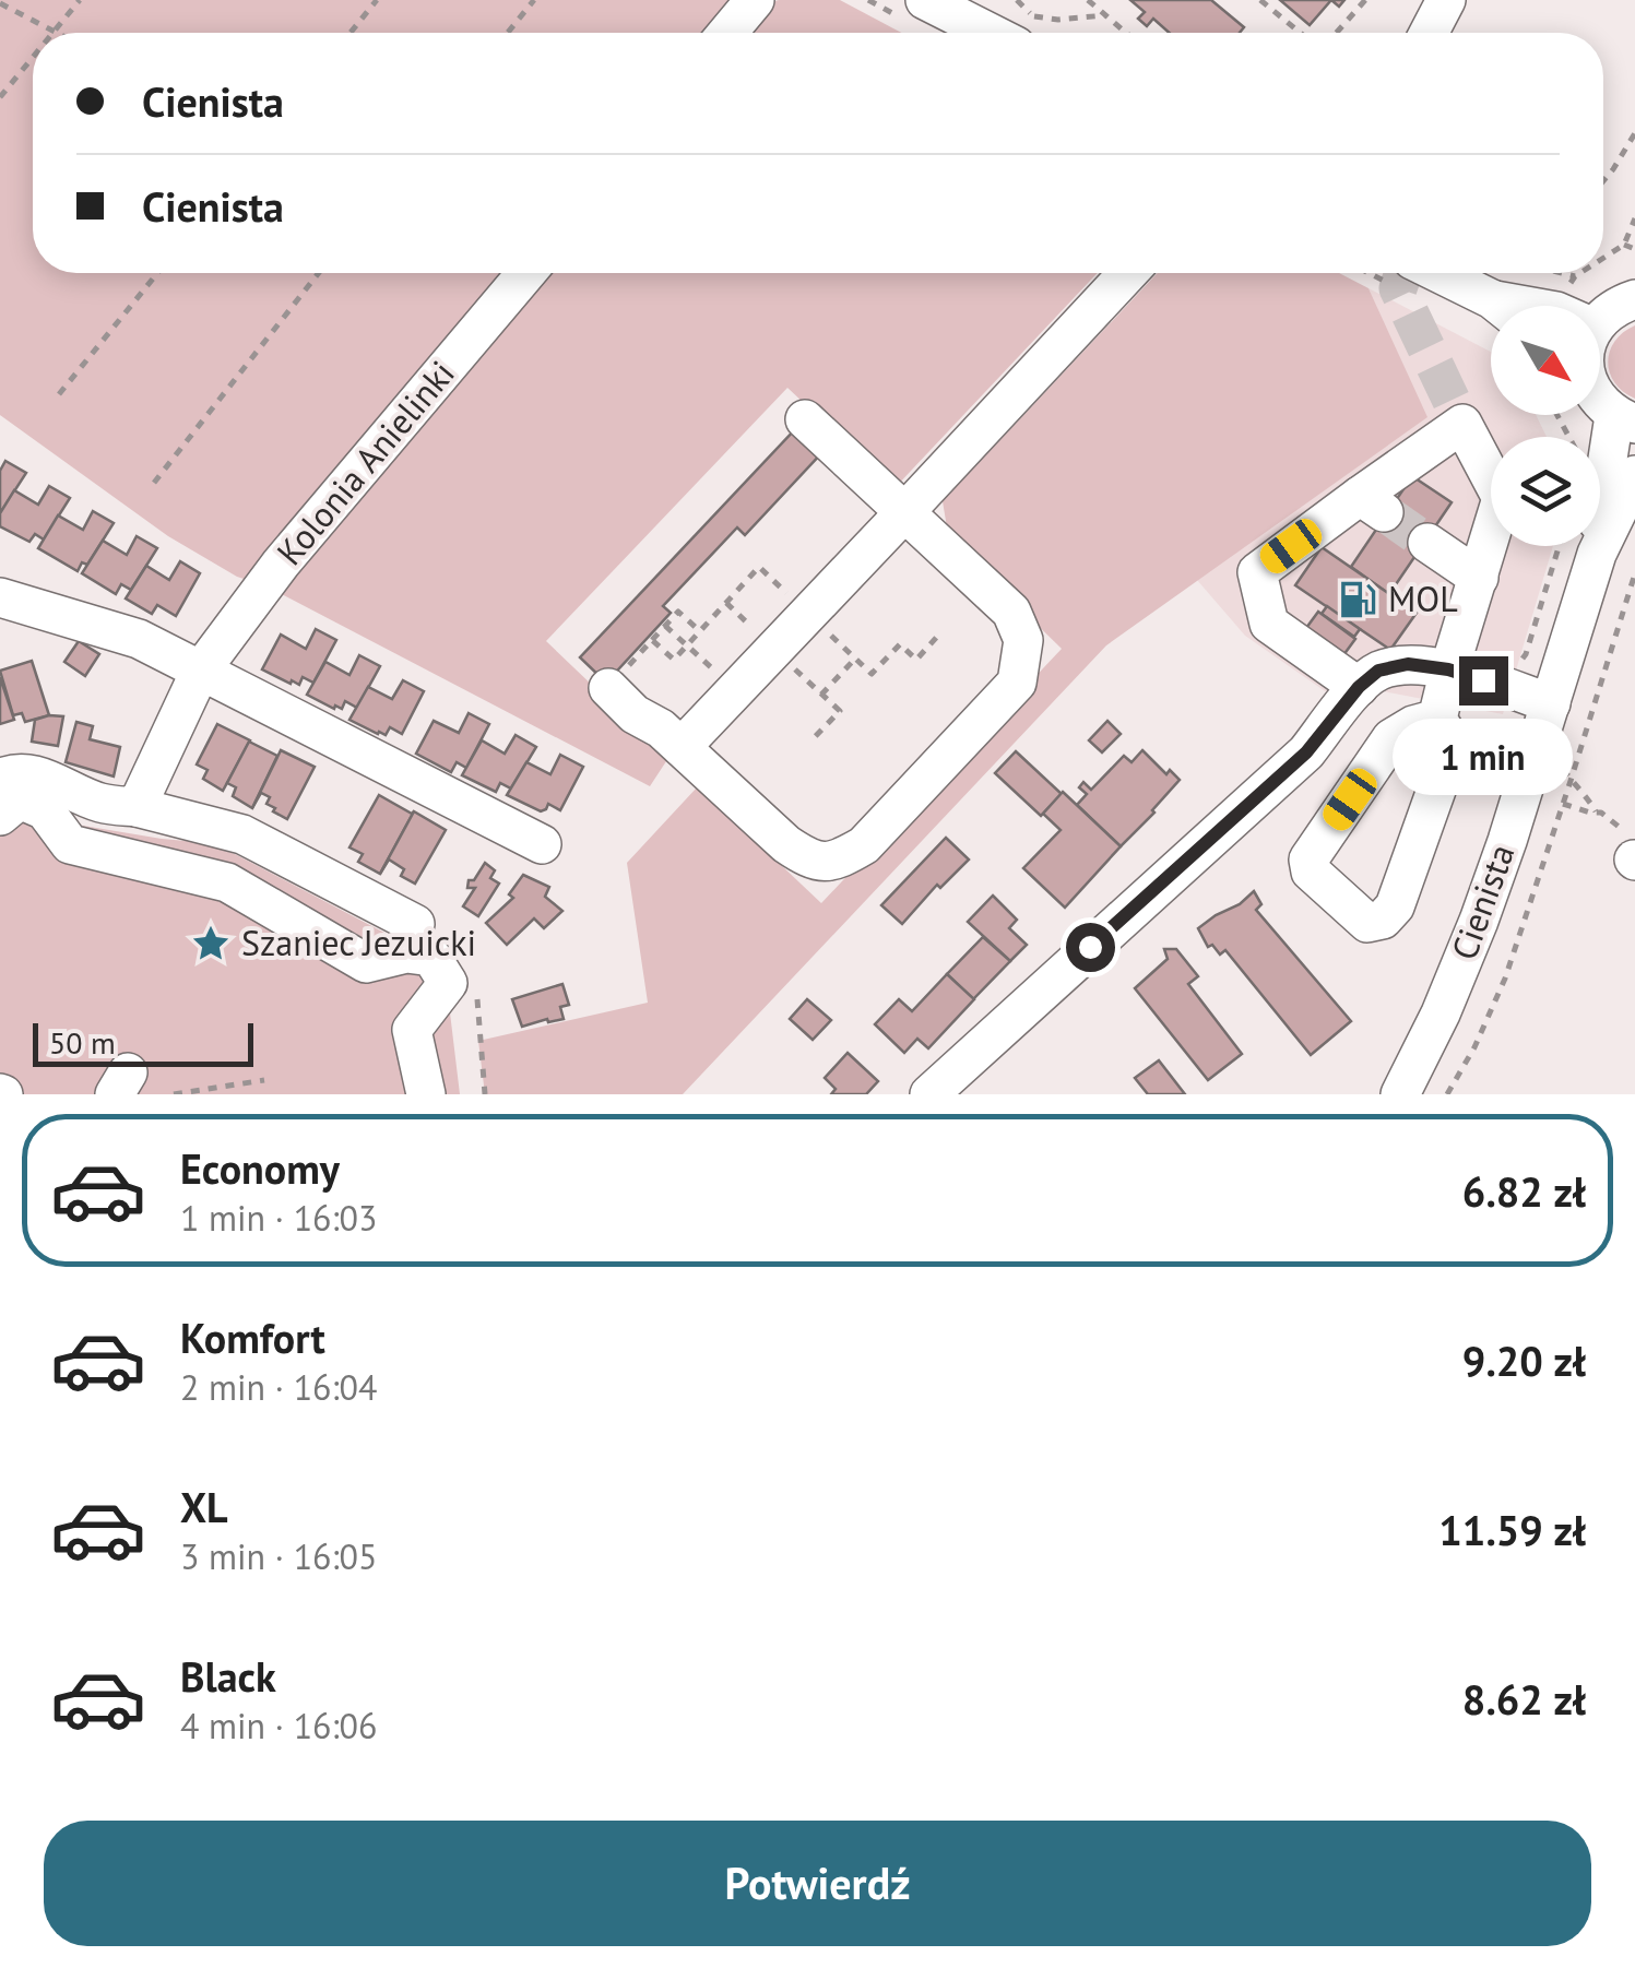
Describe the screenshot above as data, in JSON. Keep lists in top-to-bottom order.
{
  "streets": {
    "street": ["Kolonia Anielinki", "Cienista"]
  },
  "places": {
    "fuel station": ["MOL"],
    "place": ["Szaniec Jezuicki"]
  },
  "scale_bar": "50 m",
  "north": "bottom right",
  "page": {
    "banner": ["Cienista", "Cienista"],
    "bubble": "1 min",
    "scale": "50 m",
    "list": [
      {
        "name": "Economy",
        "note": "1 min · 16:03",
        "value": "6.82 zł"
      },
      {
        "name": "Komfort",
        "note": "2 min · 16:04",
        "value": "9.20 zł"
      },
      {
        "name": "XL",
        "note": "3 min · 16:05",
        "value": "11.59 zł"
      },
      {
        "name": "Black",
        "note": "4 min · 16:06",
        "value": "8.62 zł"
      }
    ],
    "buttons": "Potwierdź"
  }
}
